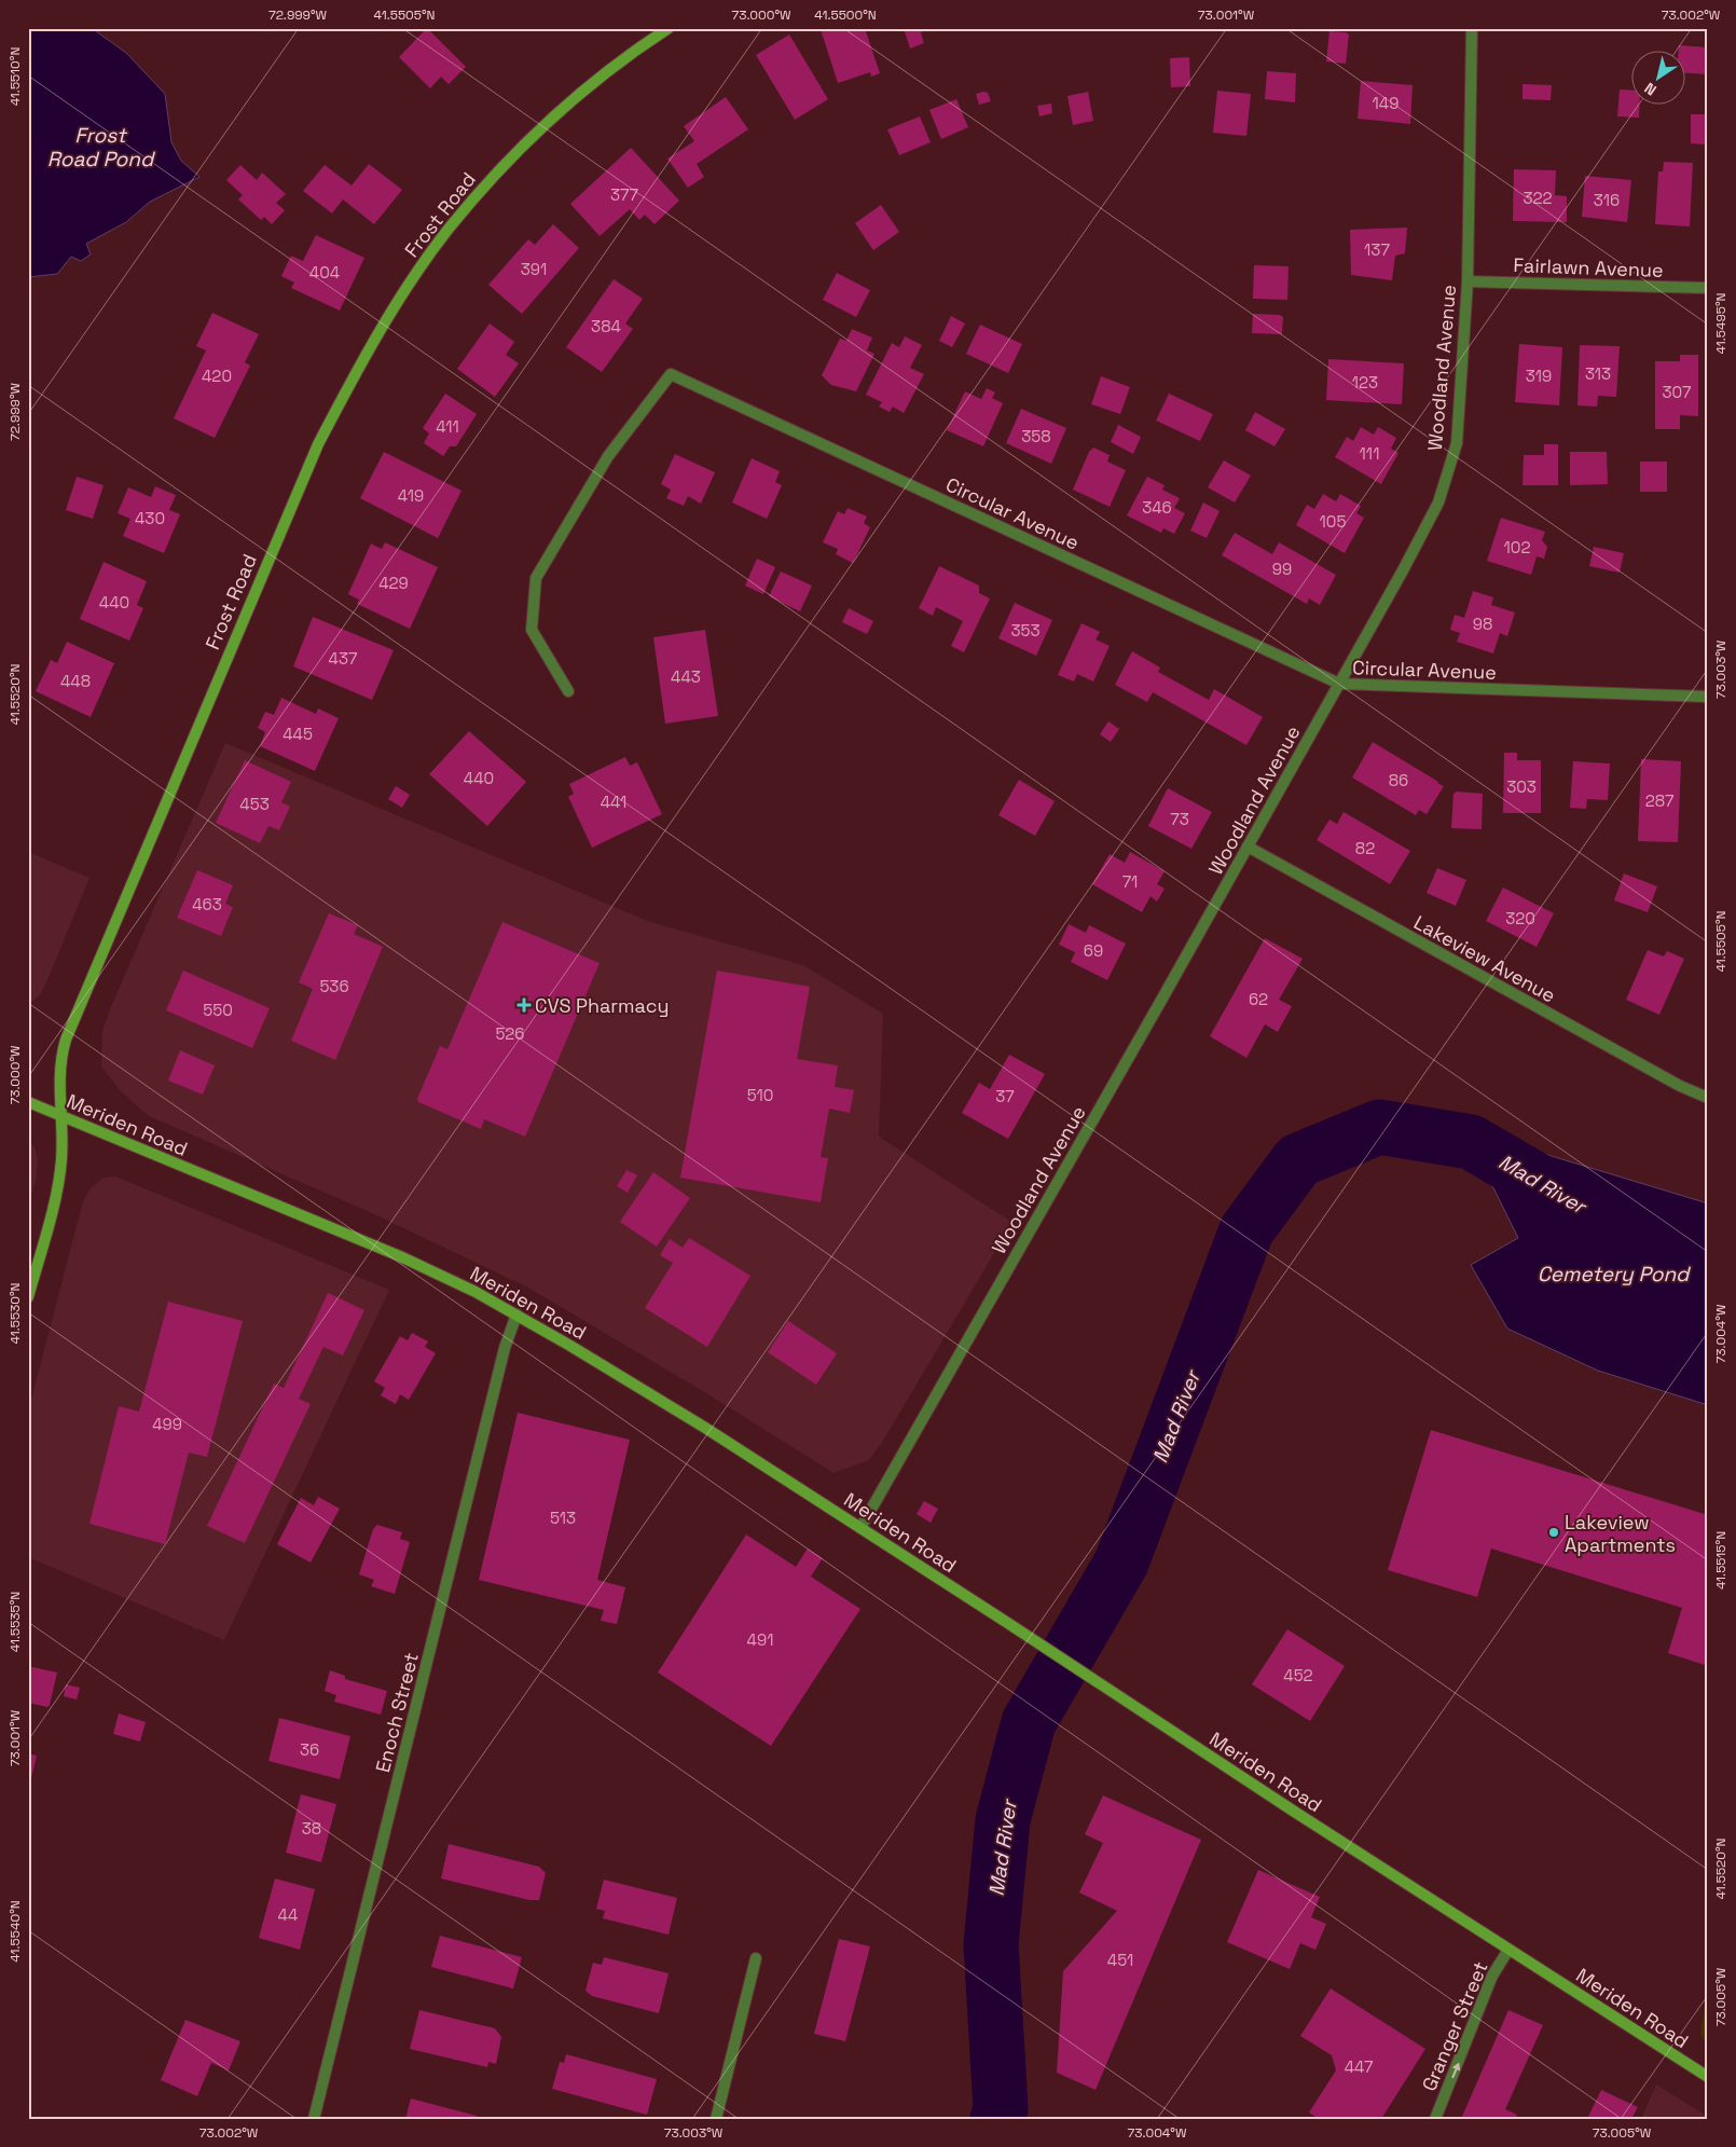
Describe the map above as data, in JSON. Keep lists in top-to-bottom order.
{
  "streets": {
    "main road": ["Frost Road", "Meriden Road"],
    "street": [
      "Fairlawn Avenue",
      "Woodland Avenue",
      "Circular Avenue",
      "Lakeview Avenue",
      "Enoch Street",
      "Granger Street"
    ]
  },
  "crossings": [
    ["Frost Road", "Meriden Road"],
    ["Fairlawn Avenue", "Woodland Avenue"],
    ["Woodland Avenue", "Circular Avenue"],
    ["Woodland Avenue", "Lakeview Avenue"],
    ["Woodland Avenue", "Meriden Road"],
    ["Meriden Road", "Enoch Street"],
    ["Meriden Road", "Granger Street"]
  ],
  "one_way": ["Granger Street"],
  "water": ["Frost Road Pond", "Mad River", "Cemetery Pond"],
  "places": {
    "health": ["CVS Pharmacy"],
    "other": ["Lakeview Apartments"]
  },
  "house_numbers": [
    "149",
    "377",
    "322",
    "316",
    "137",
    "391",
    "404",
    "384",
    "313",
    "420",
    "319",
    "123",
    "307",
    "411",
    "358",
    "111",
    "419",
    "346",
    "430",
    "105",
    "102",
    "99",
    "429",
    "440",
    "98",
    "353",
    "437",
    "443",
    "448",
    "445",
    "440",
    "86",
    "303",
    "287",
    "441",
    "453",
    "73",
    "82",
    "71",
    "463",
    "320",
    "69",
    "536",
    "62",
    "550",
    "526",
    "510",
    "37",
    "499",
    "513",
    "491",
    "452",
    "36",
    "38",
    "44",
    "451",
    "447"
  ],
  "north": "bottom left",
  "coordinates": [
    "72.999°W",
    "41.5505°N",
    "73.000°W",
    "41.5500°N",
    "73.001°W",
    "73.002°W",
    "41.5510°N",
    "41.5495°N",
    "73.003°W",
    "41.5520°N",
    "41.5530°N",
    "73.004°W",
    "41.5515°N",
    "41.5535°N",
    "41.5540°N",
    "73.005°W"
  ]
}
